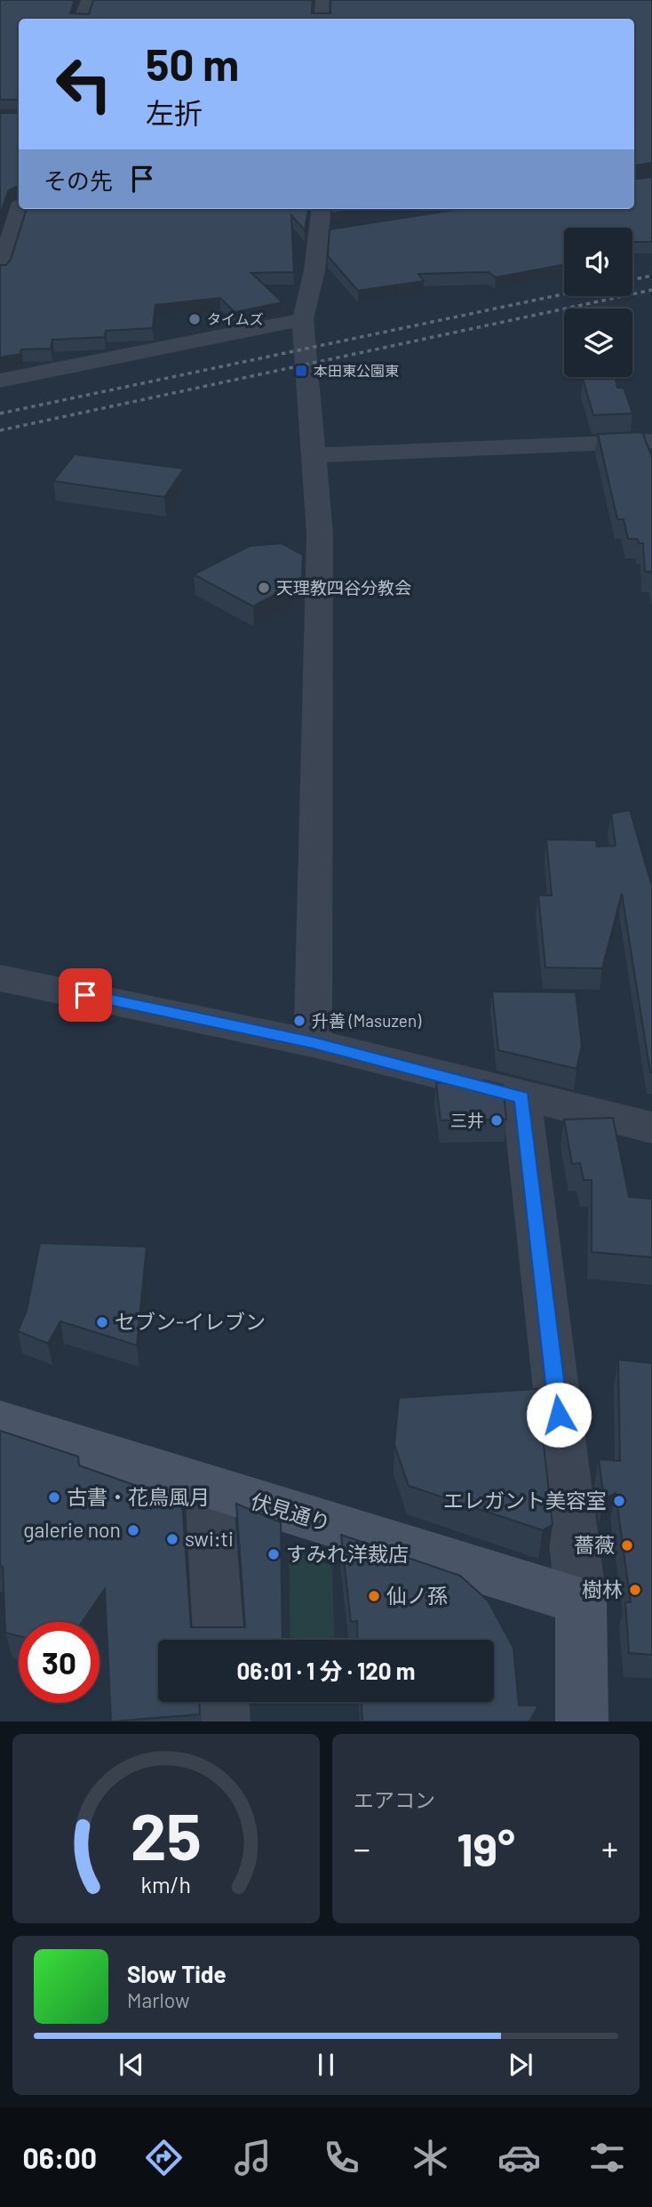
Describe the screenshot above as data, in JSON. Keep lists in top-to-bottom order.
{
  "streets": {
    "street": ["伏見通り"]
  },
  "places": {
    "other": [
      "タイムズ",
      "天理教四谷分教会",
      "升善 (Masuzen)",
      "三井",
      "セブン-イレブン",
      "古書・花鳥風月",
      "エレガント美容室",
      "galerie non",
      "swi:ti",
      "薔薇",
      "すみれ洋裁店",
      "樹林",
      "仙ノ孫"
    ],
    "transit": ["本田東公園東"]
  },
  "page": {
    "turn": ["50 m", "左折"],
    "then": "その先",
    "limit": "30",
    "trip": "06:01 · 1 分 · 120 m",
    "tile": "エアコン",
    "heat": ["−", "19°", "+"],
    "song": ["Slow Tide", "Marlow"],
    "tabs": "06:00",
    "gauge": ["25", "km/h"]
  }
}
